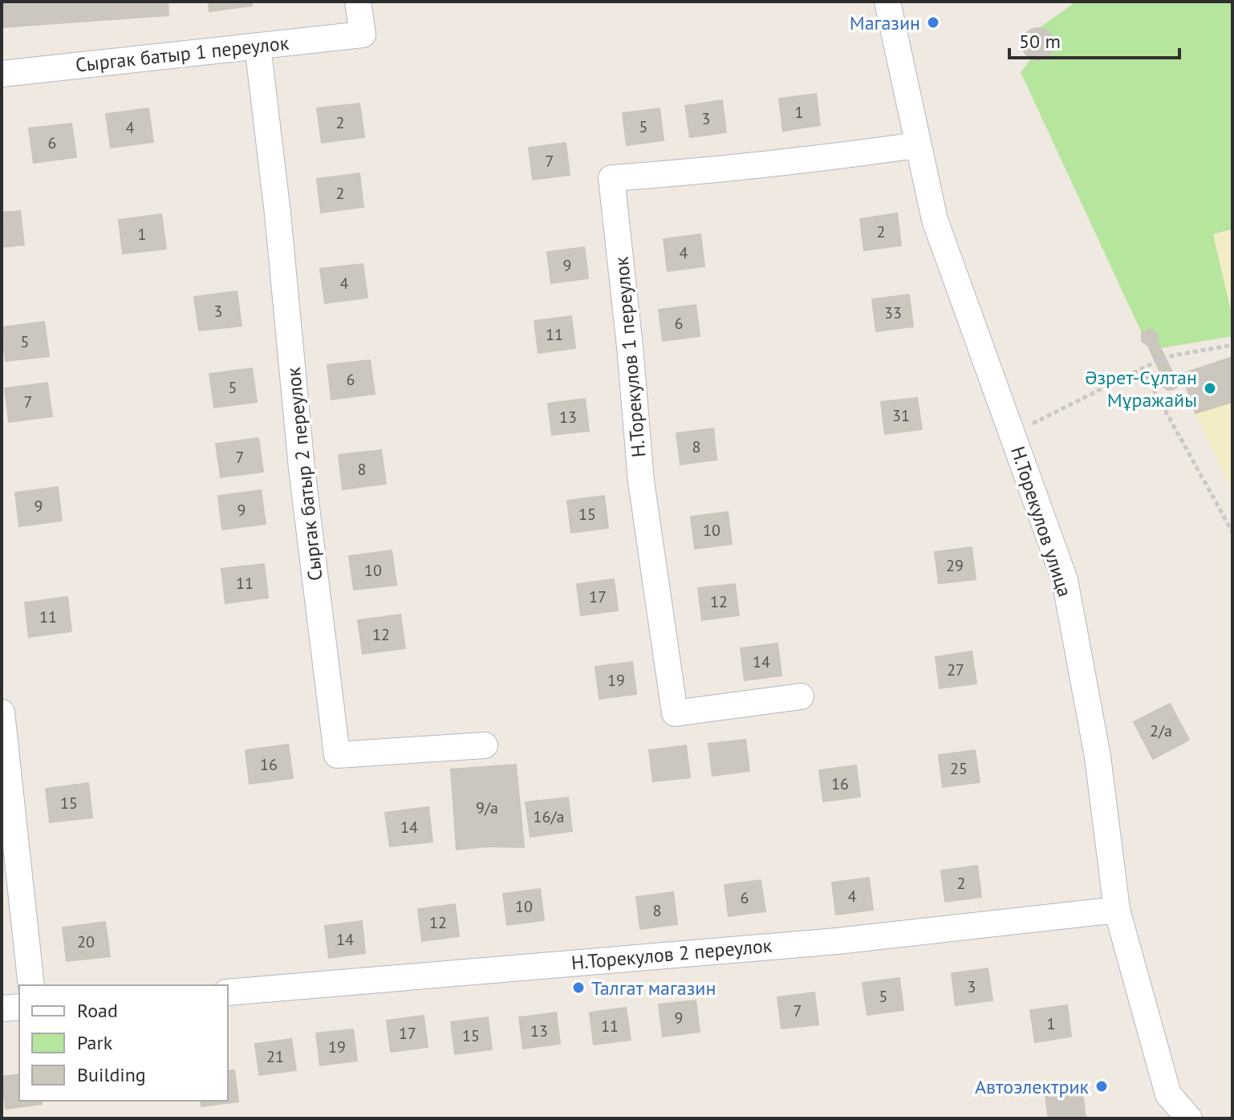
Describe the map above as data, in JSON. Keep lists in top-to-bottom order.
{
  "streets": {
    "street": [
      "Сыргак батыр 1 переулок",
      "Н.Торекулов 1 переулок",
      "Сыргак батыр 2 переулок",
      "Н.Торекулов улица",
      "Н.Торекулов 2 переулок"
    ]
  },
  "crossings": [
    ["Сыргак батыр 1 переулок", "Сыргак батыр 2 переулок"],
    ["Н.Торекулов 1 переулок", "Н.Торекулов улица"],
    ["Н.Торекулов улица", "Н.Торекулов 2 переулок"]
  ],
  "places": [
    "Магазин",
    "Әзрет-Сұлтан Мұражайы",
    "Талгат магазин",
    "Автоэлектрик"
  ],
  "house_numbers": [
    "1",
    "3",
    "2",
    "5",
    "4",
    "6",
    "7",
    "2",
    "2",
    "1",
    "4",
    "9",
    "4",
    "3",
    "33",
    "6",
    "11",
    "5",
    "6",
    "5",
    "7",
    "31",
    "13",
    "8",
    "7",
    "8",
    "9",
    "9",
    "15",
    "10",
    "29",
    "10",
    "11",
    "17",
    "12",
    "11",
    "12",
    "14",
    "27",
    "19",
    "2/а",
    "16",
    "25",
    "16",
    "15",
    "9/а",
    "16/а",
    "14",
    "2",
    "4",
    "6",
    "10",
    "8",
    "12",
    "14",
    "20",
    "3",
    "5",
    "7",
    "9",
    "1",
    "11",
    "13",
    "17",
    "15",
    "19",
    "21"
  ],
  "legend": ["Road", "Park", "Building"],
  "scale_bar": "50 m"
}
